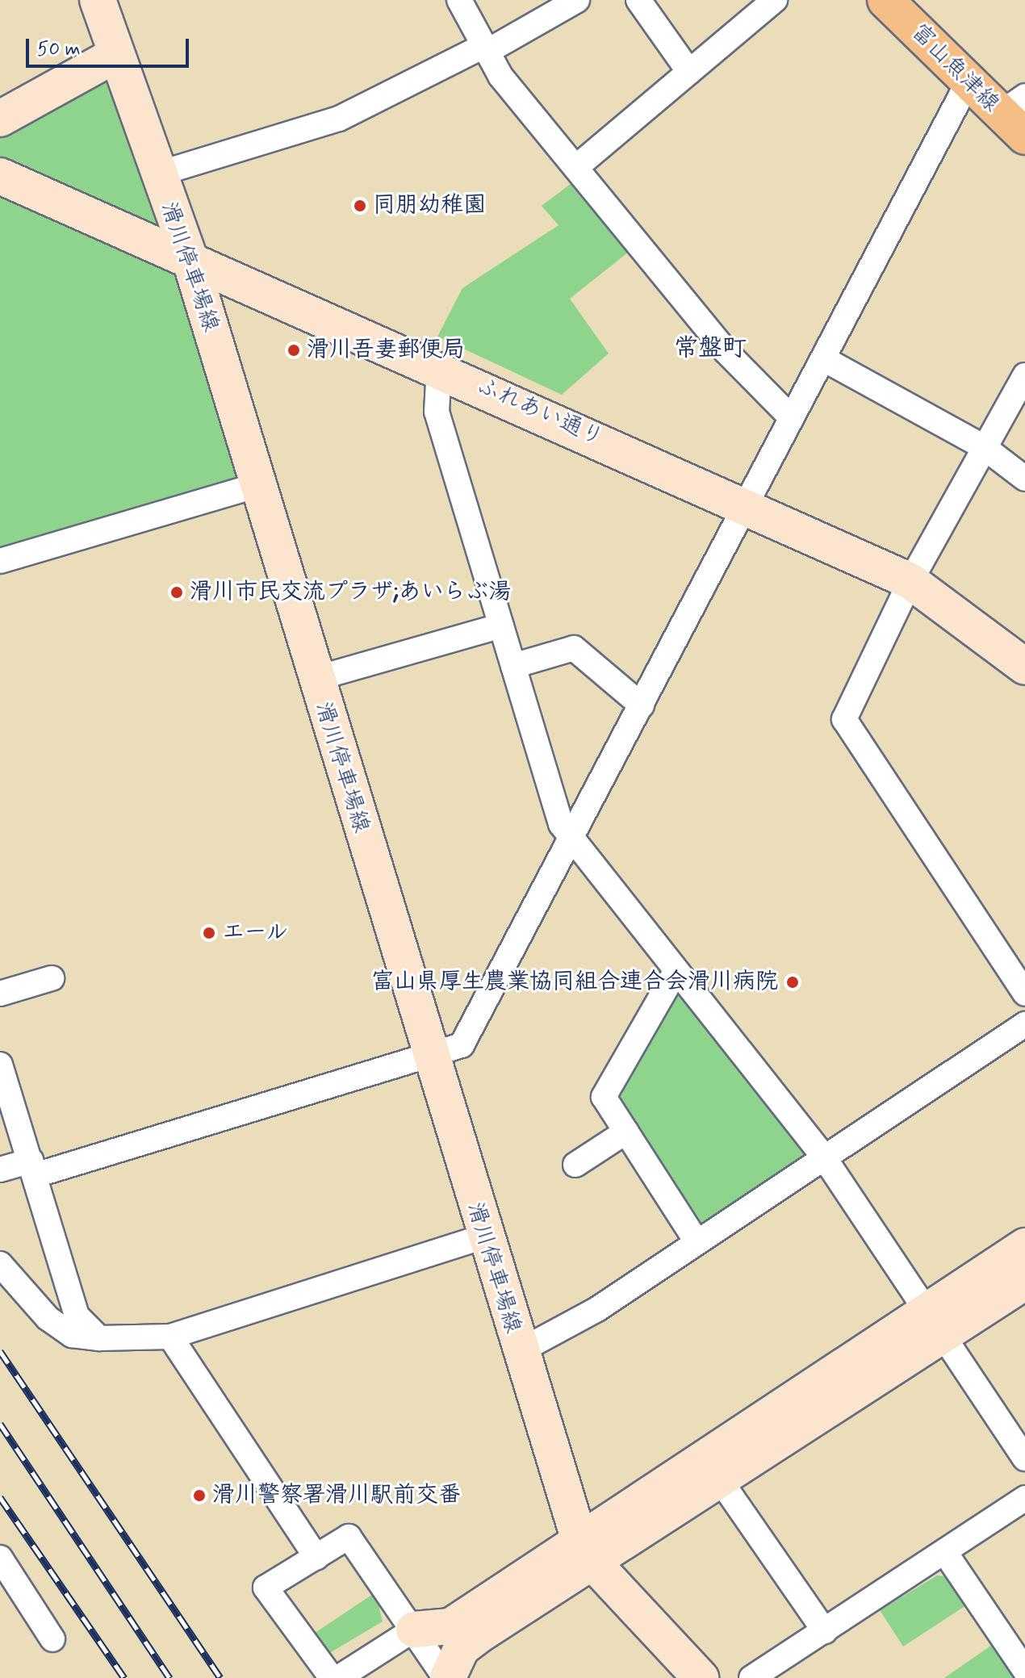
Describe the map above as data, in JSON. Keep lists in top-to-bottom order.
{
  "streets": {
    "main road": ["富山魚津線"],
    "street": ["滑川停車場線", "ふれあい通り"]
  },
  "crossings": [
    ["滑川停車場線", "ふれあい通り"]
  ],
  "districts": ["常盤町"],
  "places": [
    "同朋幼稚園",
    "滑川吾妻郵便局",
    "滑川市民交流プラザ;あいらぶ湯",
    "エール",
    "富山県厚生農業協同組合連合会滑川病院",
    "滑川警察署滑川駅前交番"
  ],
  "scale_bar": "50 m"
}
